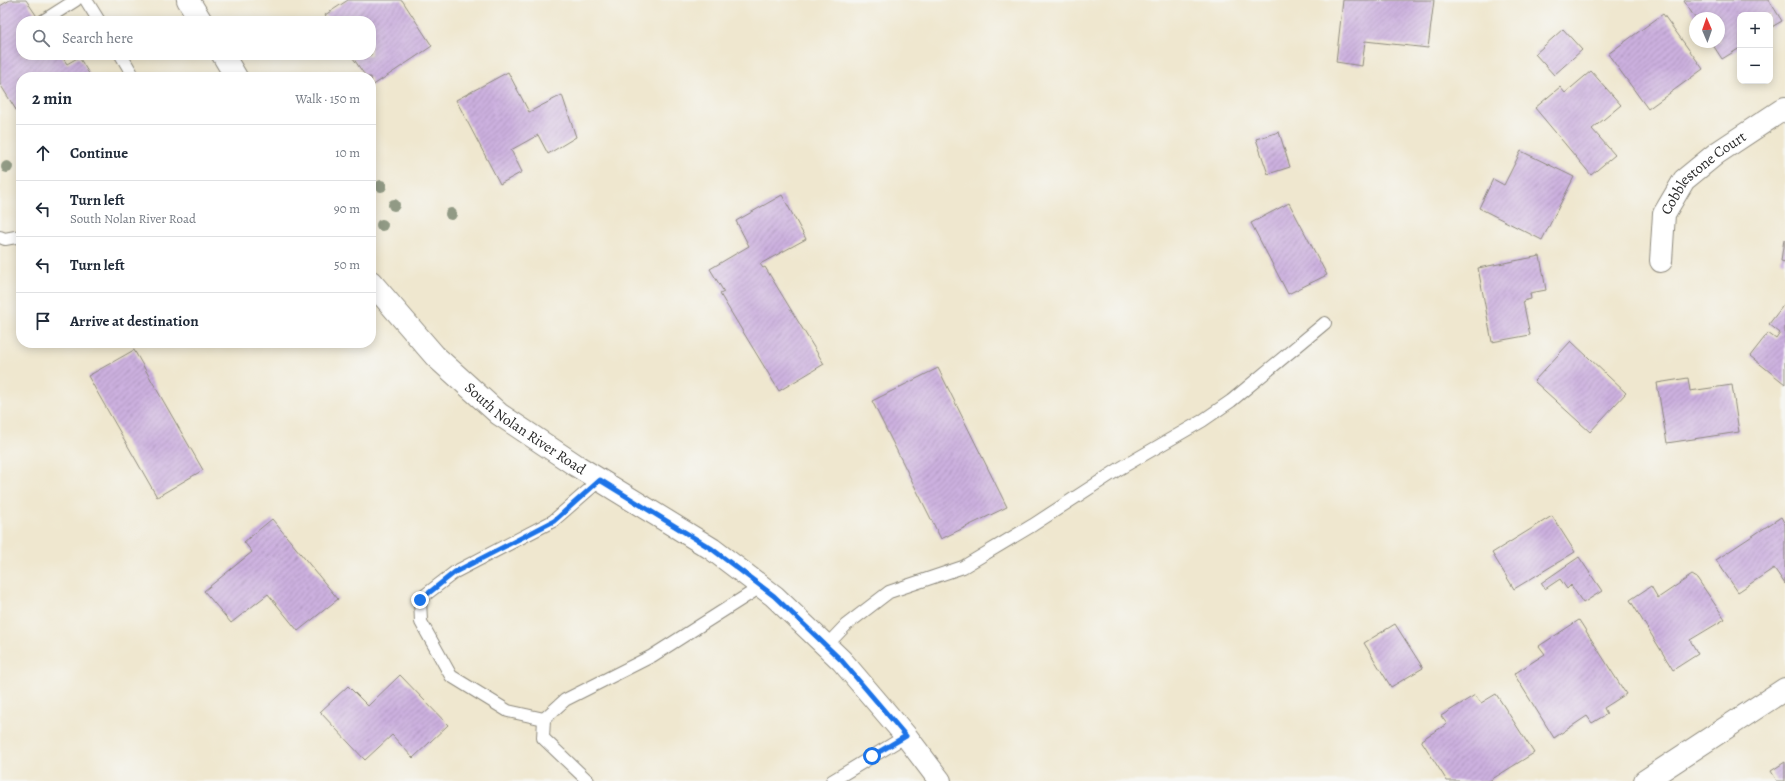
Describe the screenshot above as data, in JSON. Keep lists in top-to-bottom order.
{
  "streets": {
    "main road": ["Cobblestone Court", "South Nolan River Road"]
  },
  "north": "top",
  "page": {
    "map_buttons": ["+", "−"],
    "search": "Search here",
    "heading": ["2 min", "Walk · 150 m"],
    "list": [
      ["Continue", "10 m"],
      ["Turn left", "South Nolan River Road", "90 m"],
      ["Turn left", "50 m"],
      "Arrive at destination"
    ]
  }
}
